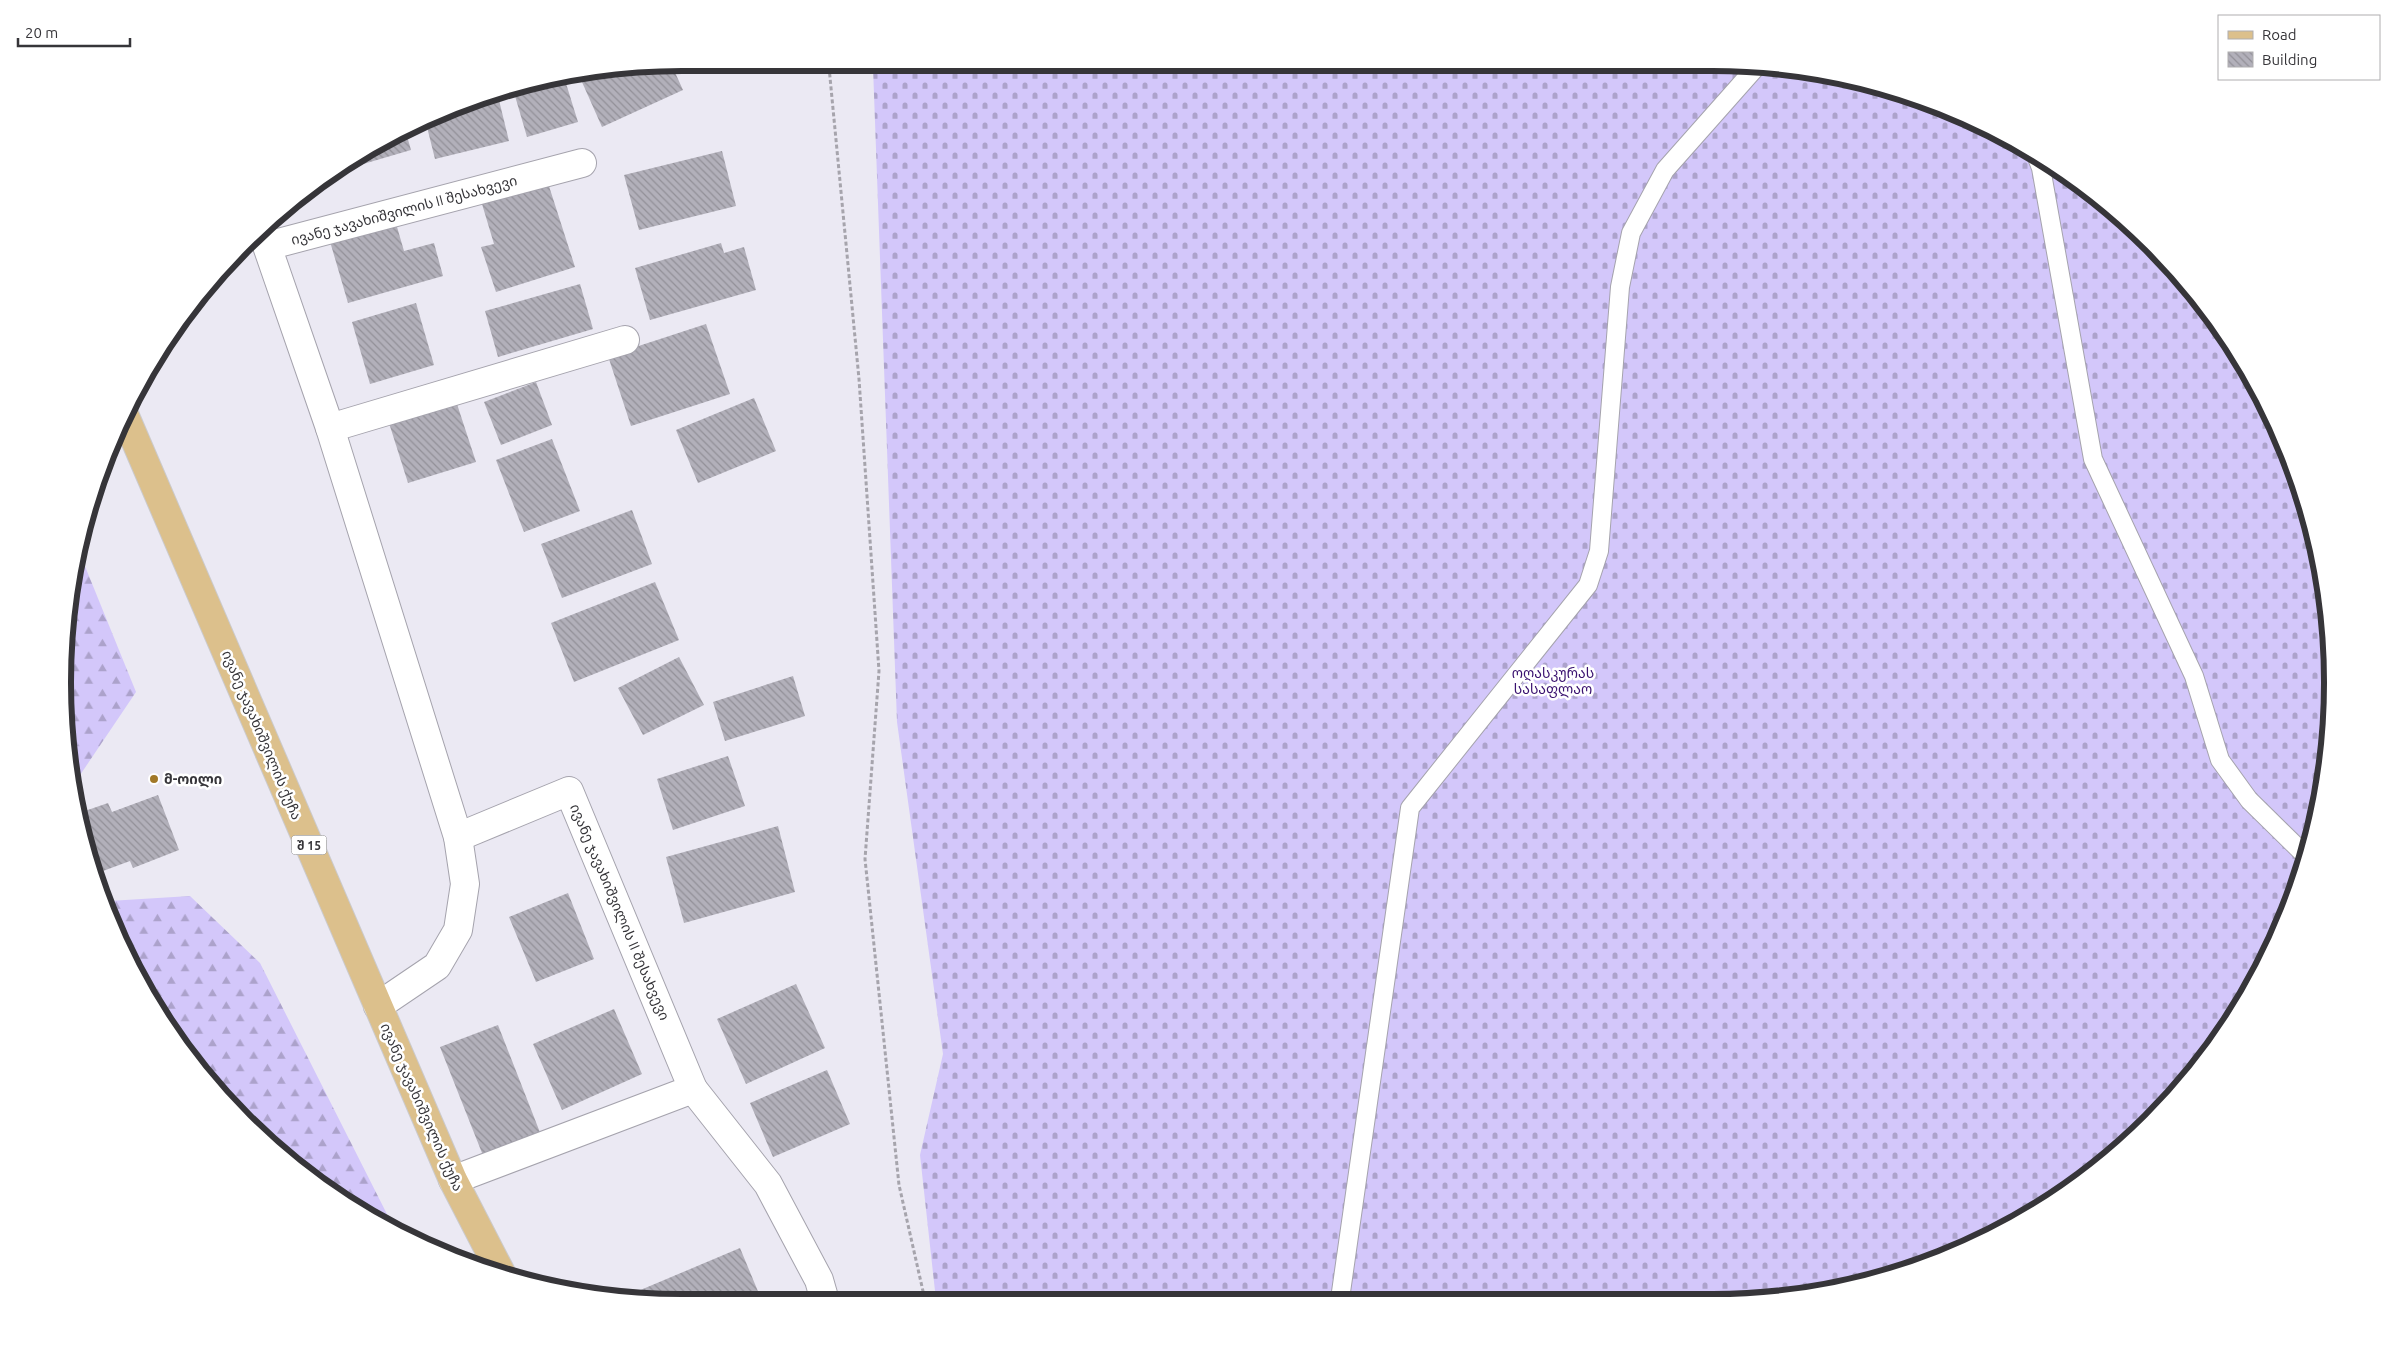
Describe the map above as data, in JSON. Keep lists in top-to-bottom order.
{
  "streets": {
    "main road": ["ივანე ჯავახიშვილის ქუჩა", "შ 15"],
    "street": ["ივანე ჯავახიშვილის II შესახვევი"]
  },
  "crossings": [
    ["ივანე ჯავახიშვილის II შესახვევი", "ივანე ჯავახიშვილის ქუჩა"]
  ],
  "parks": ["ოღასკურას სასაფლაო"],
  "places": ["მ-ოილი"],
  "legend": ["Road", "Building"],
  "scale_bar": "20 m"
}
